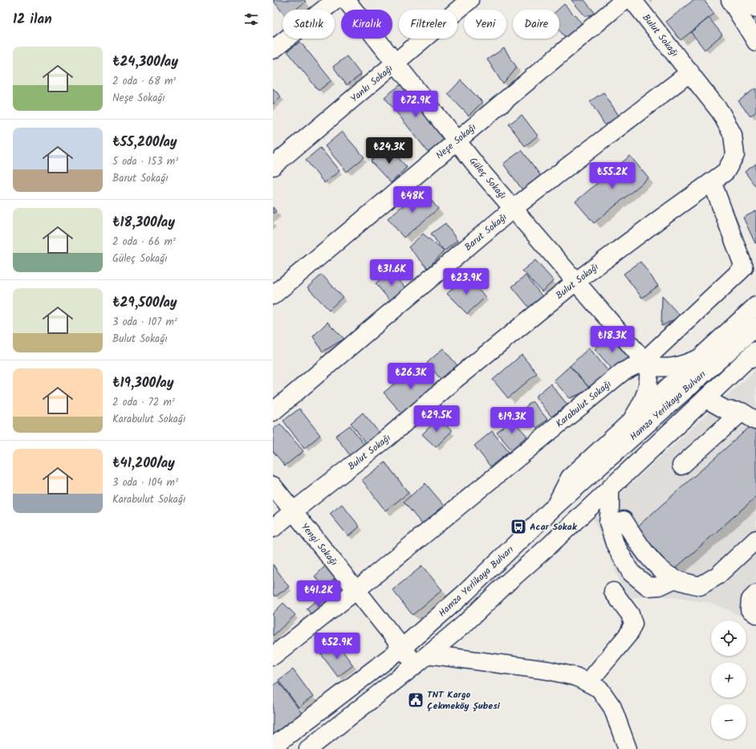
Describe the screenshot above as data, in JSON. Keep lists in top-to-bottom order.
{
  "streets": {
    "main road": [
      "Bulut Sokağı",
      "Yankı Sokağı",
      "Neşe Sokağı",
      "Güleç Sokağı",
      "Barut Sokağı",
      "Karabulut Sokağı",
      "Hamza Yerlikaya Bulvarı",
      "Yengi Sokağı"
    ]
  },
  "crossings": [
    ["Bulut Sokağı", "Güleç Sokağı"],
    ["Bulut Sokağı", "Barut Sokağı"],
    ["Bulut Sokağı", "Karabulut Sokağı"],
    ["Bulut Sokağı", "Yengi Sokağı"],
    ["Yankı Sokağı", "Güleç Sokağı"],
    ["Neşe Sokağı", "Güleç Sokağı"],
    ["Güleç Sokağı", "Barut Sokağı"],
    ["Güleç Sokağı", "Karabulut Sokağı"],
    ["Karabulut Sokağı", "Yengi Sokağı"],
    ["Hamza Yerlikaya Bulvarı", "Yengi Sokağı"]
  ],
  "places": {
    "bus stop": ["Acar Sokak"],
    "public building": ["TNT Kargo Çekmeköy Şubesi"]
  },
  "page": {
    "heading": "12 ilan",
    "chip": [
      "Satılık",
      "Kiralık",
      "Filtreler",
      "Yeni",
      "Daire"
    ],
    "list": [
      {
        "name": "₺24,300/ay",
        "note": "2 oda · 68 m² · Neşe Sokağı"
      },
      {
        "name": "₺55,200/ay",
        "note": "5 oda · 153 m² · Barut Sokağı"
      },
      {
        "name": "₺18,300/ay",
        "note": "2 oda · 66 m² · Güleç Sokağı"
      },
      {
        "name": "₺29,500/ay",
        "note": "3 oda · 107 m² · Bulut Sokağı"
      },
      {
        "name": "₺19,300/ay",
        "note": "2 oda · 72 m² · Karabulut Sokağı"
      },
      {
        "name": "₺41,200/ay",
        "note": "3 oda · 104 m² · Karabulut Sokağı"
      }
    ],
    "price": [
      "₺72.9K",
      "₺24.3K",
      "₺55.2K",
      "₺48K",
      "₺31.6K",
      "₺23.9K",
      "₺18.3K",
      "₺26.3K",
      "₺29.5K",
      "₺19.3K",
      "₺41.2K",
      "₺52.9K"
    ],
    "map_buttons": ["+", "−"]
  }
}
